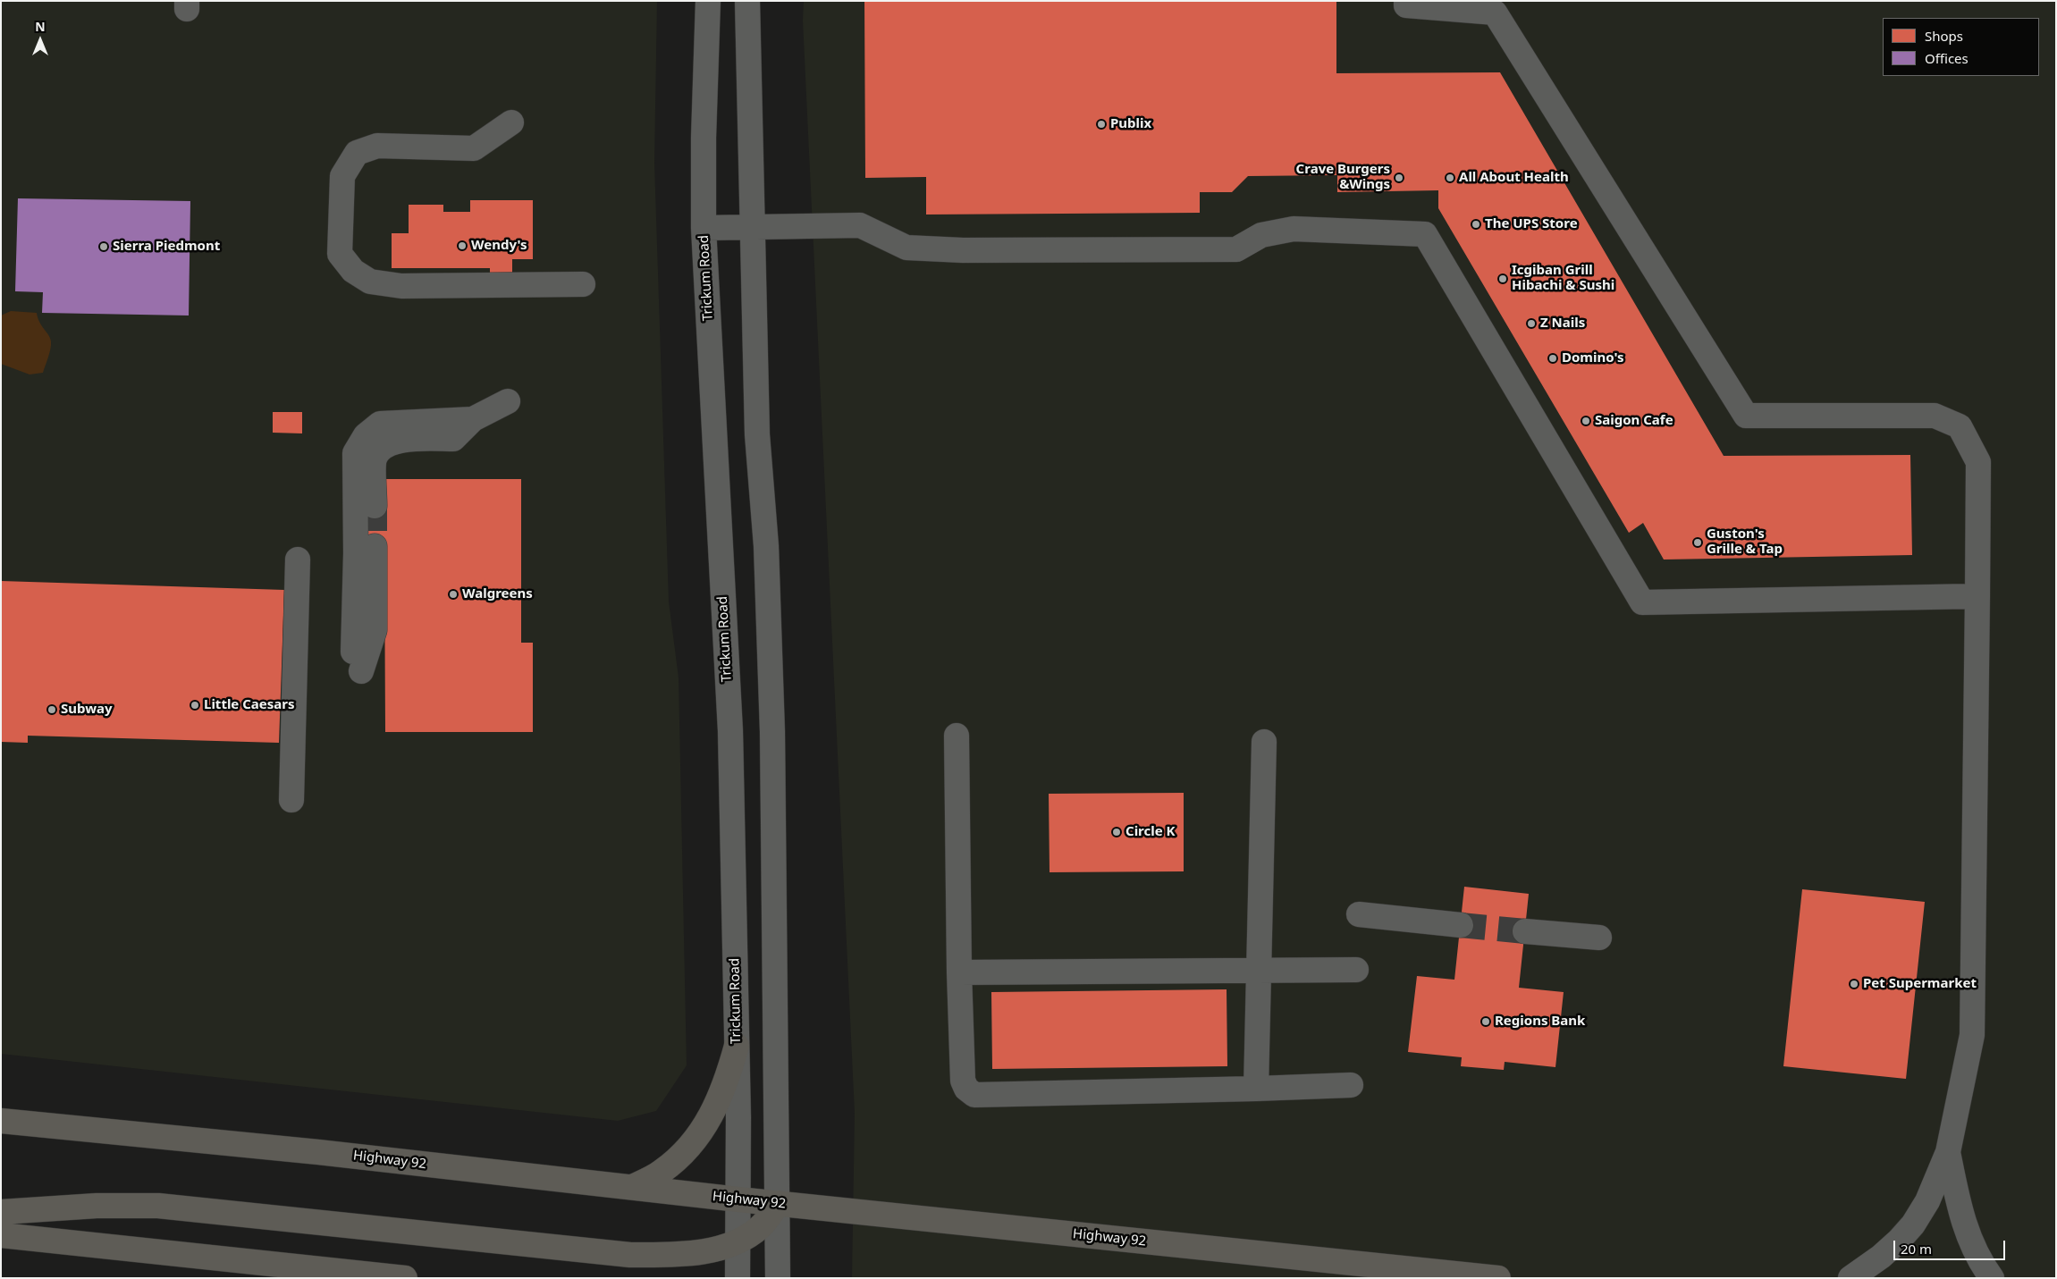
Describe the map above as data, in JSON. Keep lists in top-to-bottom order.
{
  "streets": {
    "main road": ["Highway 92"],
    "street": ["Trickum Road"]
  },
  "crossings": [
    ["Trickum Road", "Highway 92"]
  ],
  "places": [
    "Publix",
    "Crave Burgers &Wings",
    "All About Health",
    "The UPS Store",
    "Wendy's",
    "Sierra Piedmont",
    "Icgiban Grill Hibachi & Sushi",
    "Z Nails",
    "Domino's",
    "Saigon Cafe",
    "Guston's Grille & Tap",
    "Walgreens",
    "Little Caesars",
    "Subway",
    "Circle K",
    "Pet Supermarket",
    "Regions Bank"
  ],
  "legend": ["Shops", "Offices"],
  "scale_bar": "20 m",
  "north": "top"
}
